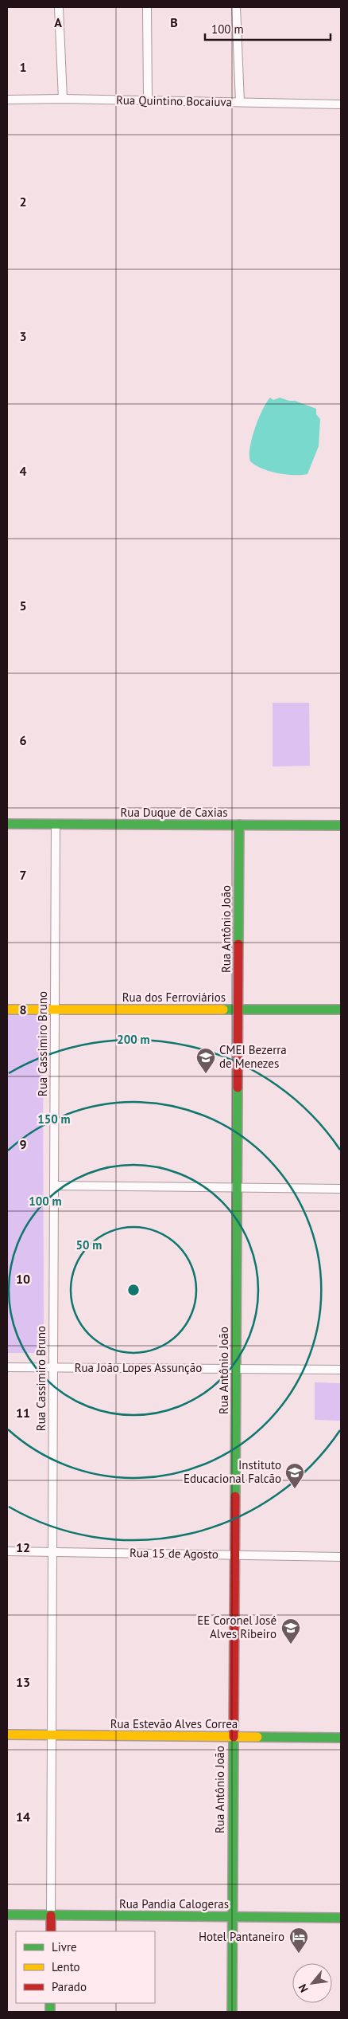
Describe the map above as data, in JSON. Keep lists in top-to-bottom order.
{
  "streets": {
    "main road": [
      "Rua Duque de Caxias",
      "Rua Antônio João",
      "Rua dos Ferroviários",
      "Rua Cassimiro Bruno",
      "Rua Estevão Alves Correa",
      "Rua Pandia Calogeras"
    ],
    "street": ["Rua Quintino Bocaiuva", "Rua João Lopes Assunção", "Rua 15 de Agosto"]
  },
  "crossings": [
    ["Rua Duque de Caxias", "Rua Antônio João"],
    ["Rua Duque de Caxias", "Rua Cassimiro Bruno"],
    ["Rua Antônio João", "Rua dos Ferroviários"],
    ["Rua Antônio João", "Rua João Lopes Assunção"],
    ["Rua Antônio João", "Rua 15 de Agosto"],
    ["Rua Antônio João", "Rua Estevão Alves Correa"],
    ["Rua Antônio João", "Rua Pandia Calogeras"],
    ["Rua dos Ferroviários", "Rua Cassimiro Bruno"],
    ["Rua Cassimiro Bruno", "Rua João Lopes Assunção"],
    ["Rua Cassimiro Bruno", "Rua 15 de Agosto"],
    ["Rua Cassimiro Bruno", "Rua Estevão Alves Correa"],
    ["Rua Cassimiro Bruno", "Rua Pandia Calogeras"]
  ],
  "places": {
    "school or university": ["CMEI Bezerra de Menezes", "Instituto Educacional Falcão", "EE Coronel José Alves Ribeiro"],
    "hotel": ["Hotel Pantaneiro"]
  },
  "legend": ["Livre", "Lento", "Parado"],
  "scale_bar": "100 m",
  "north": "bottom left",
  "grid": {
    "columns": ["A", "B"],
    "rows": [
      "1",
      "2",
      "3",
      "4",
      "5",
      "6",
      "7",
      "8",
      "9",
      "10",
      "11",
      "12",
      "13",
      "14"
    ]
  },
  "rings": [
    "200 m",
    "150 m",
    "100 m",
    "50 m"
  ]
}
